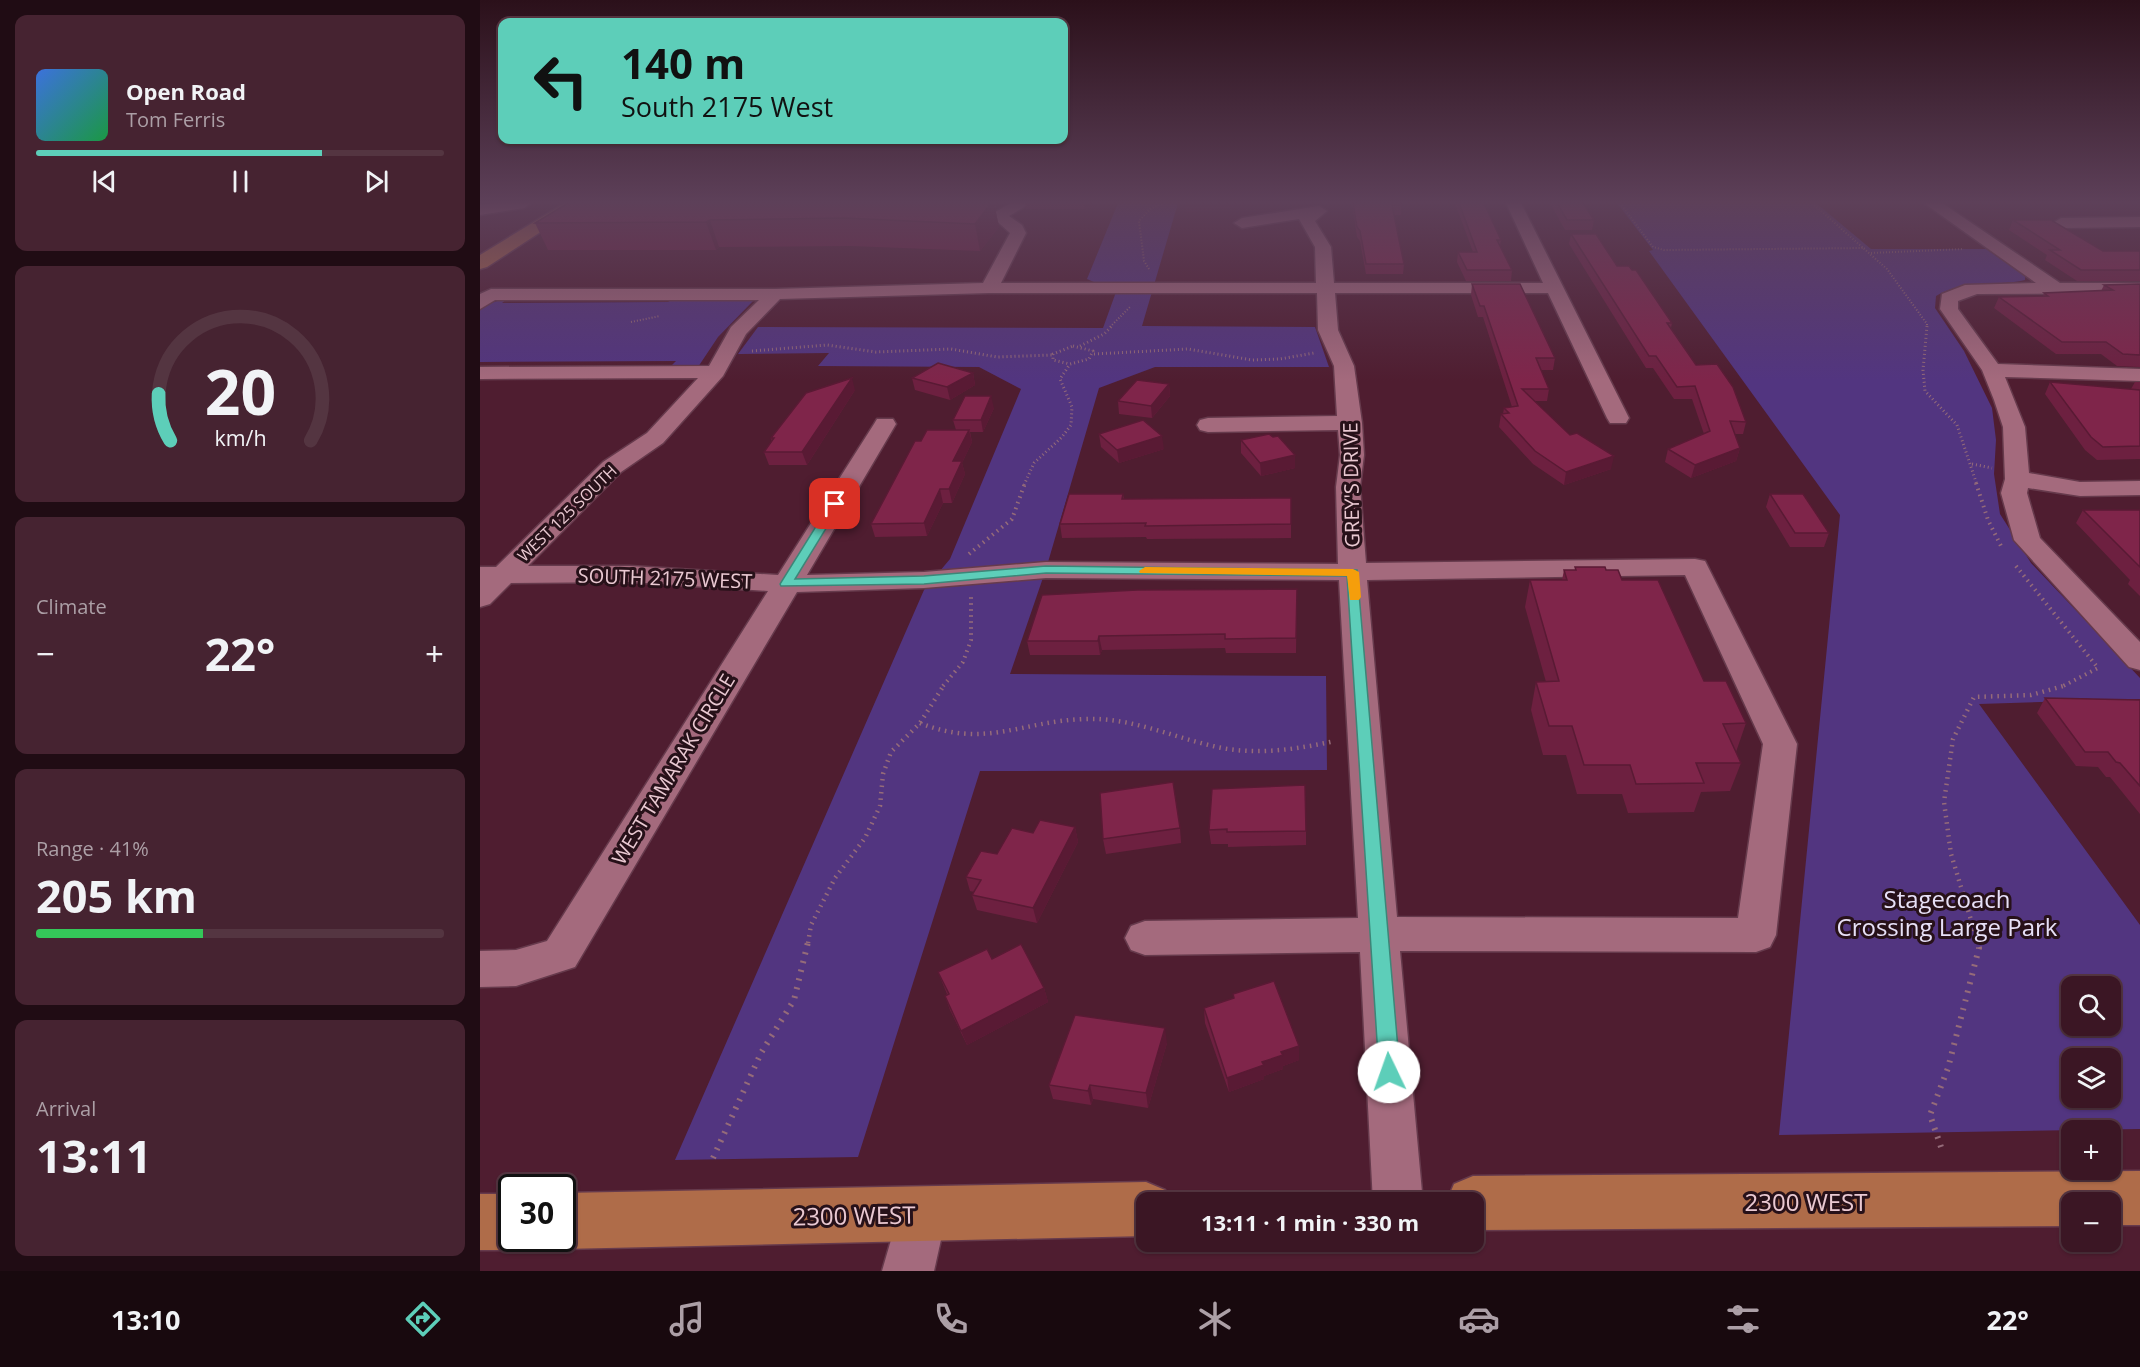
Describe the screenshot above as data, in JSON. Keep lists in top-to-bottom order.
{
  "streets": {
    "main road": ["2300 WEST"],
    "street": [
      "GREY'S DRIVE",
      "WEST 125 SOUTH",
      "SOUTH 2175 WEST",
      "WEST TAMARAK CIRCLE"
    ]
  },
  "crossings": [
    ["GREY'S DRIVE", "SOUTH 2175 WEST"],
    ["WEST 125 SOUTH", "SOUTH 2175 WEST"],
    ["SOUTH 2175 WEST", "WEST TAMARAK CIRCLE"]
  ],
  "parks": ["Stagecoach Crossing Large Park"],
  "page": {
    "turn": ["140 m", "South 2175 West"],
    "song": ["Open Road", "Tom Ferris"],
    "tile": [
      "Climate",
      ["Range · 41%", "205 km"],
      ["Arrival", "13:11"]
    ],
    "heat": ["−", "22°", "+"],
    "map_buttons": ["+", "−"],
    "limit": "30",
    "trip": "13:11 · 1 min · 330 m",
    "tabs": ["13:10", "22°"],
    "gauge": ["20", "km/h"]
  }
}
